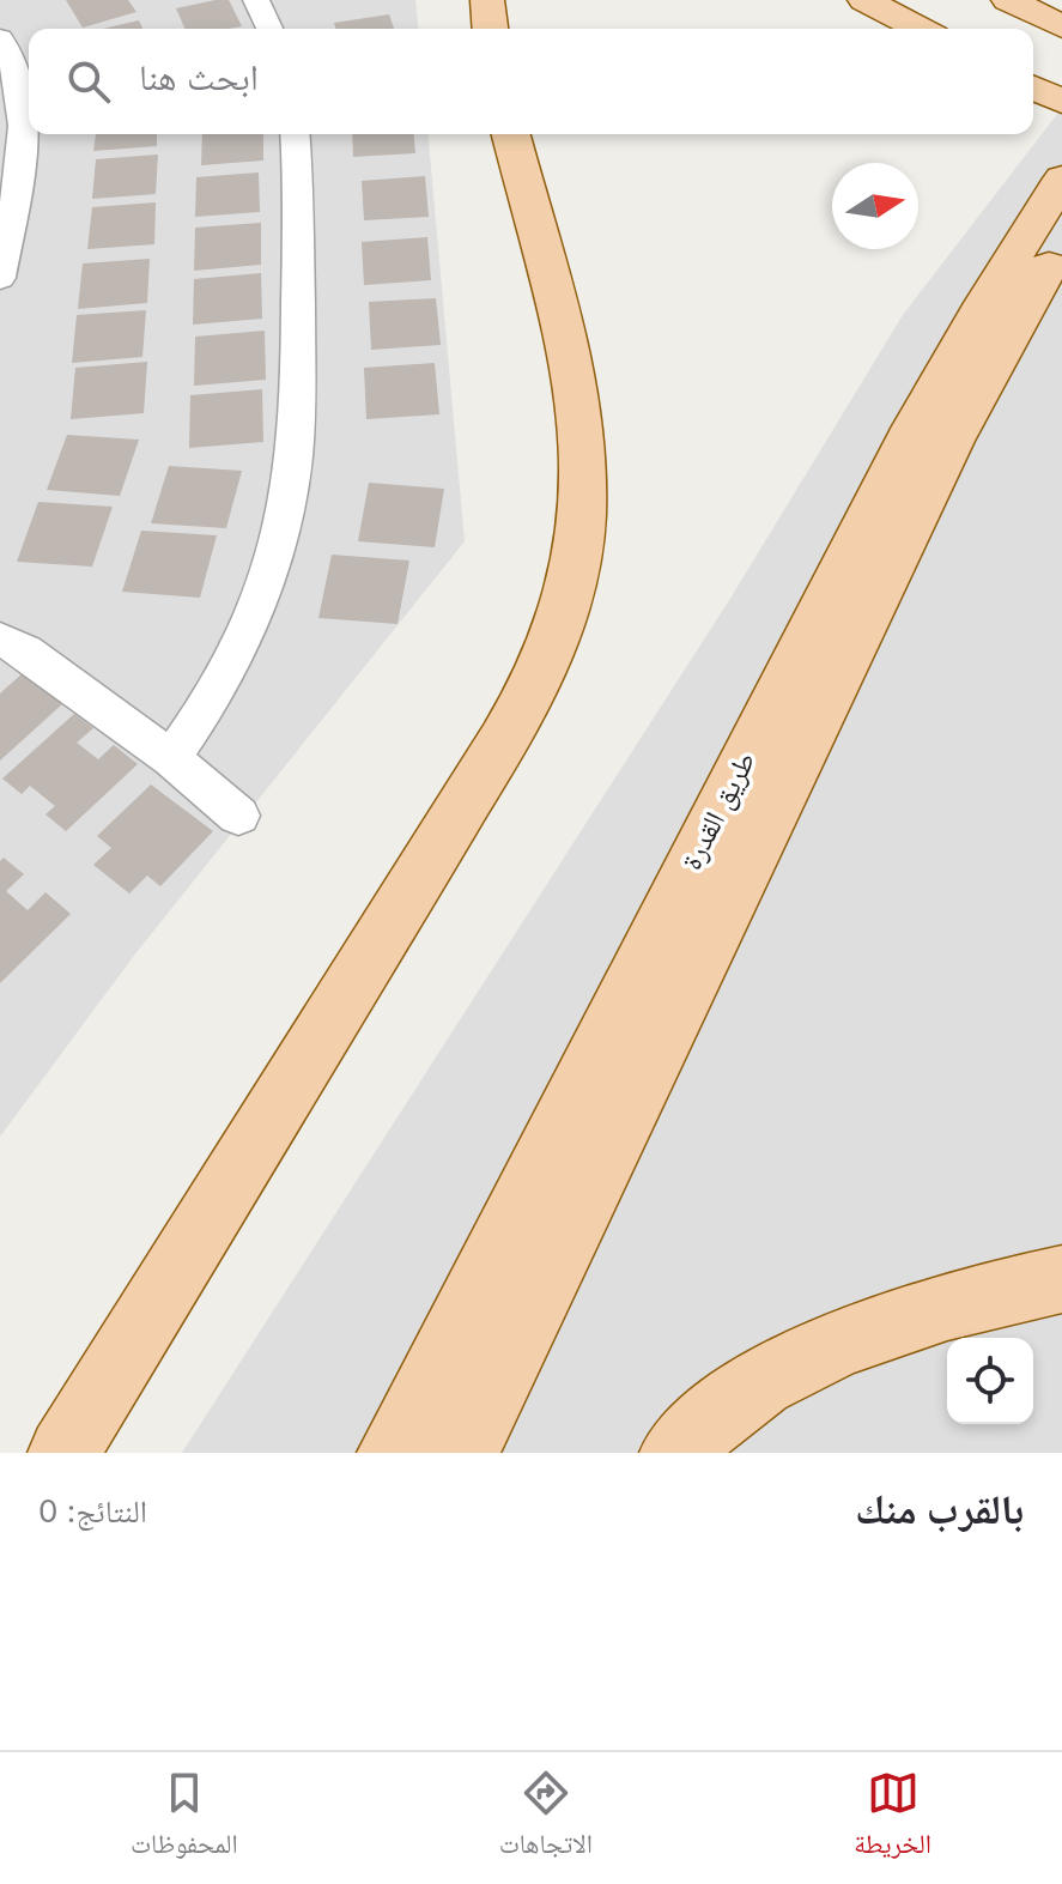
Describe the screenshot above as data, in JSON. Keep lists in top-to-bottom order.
{
  "streets": {
    "main road": ["طريق القدرة"]
  },
  "north": "right",
  "page": {
    "search": "ابحث هنا",
    "heading": ["بالقرب منك", "النتائج: 0"],
    "nav": ["الخريطة", "الاتجاهات", "المحفوظات"]
  }
}
